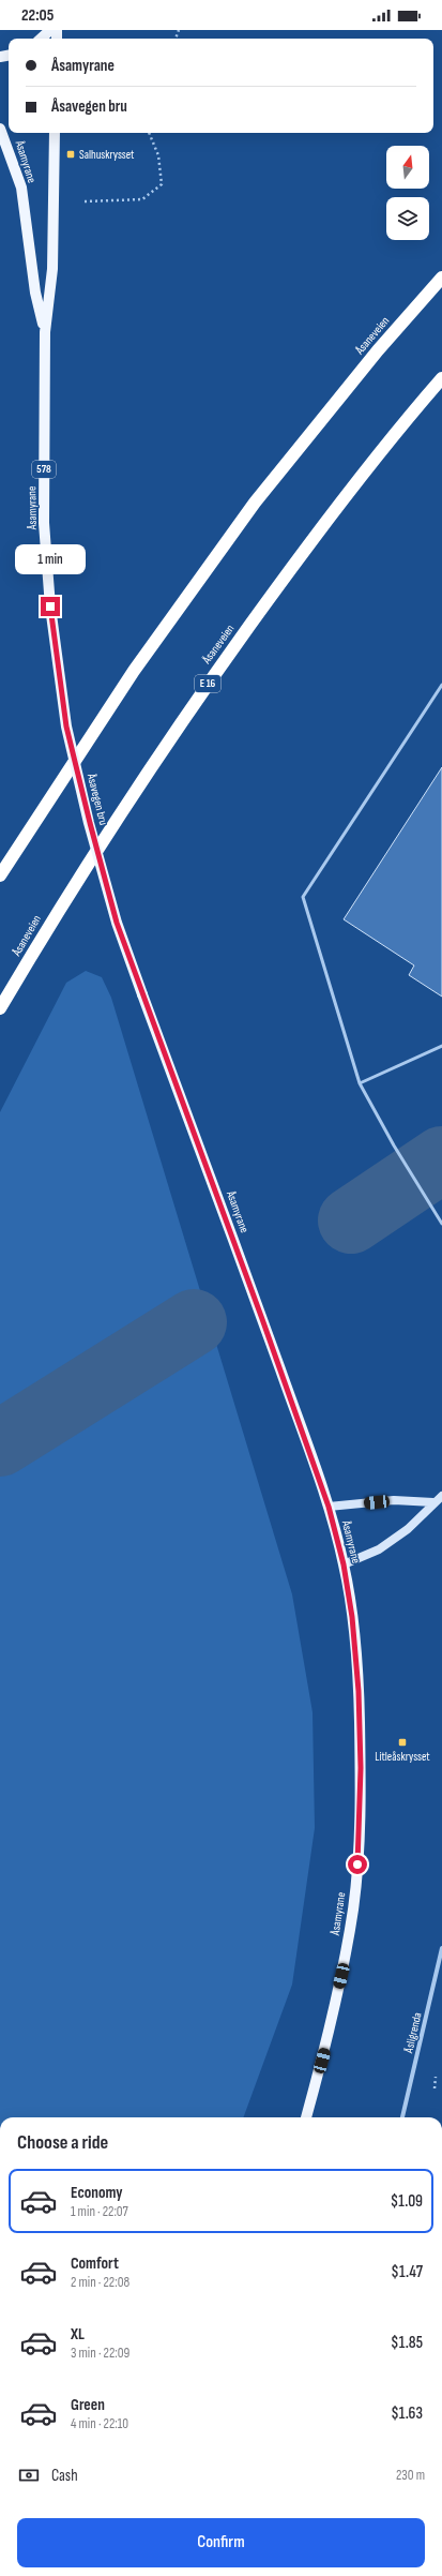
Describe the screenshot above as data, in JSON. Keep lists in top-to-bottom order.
{
  "streets": {
    "highway": ["Åsaneveien", "E 16"],
    "main road": ["Åsamyrane", "578", "Åsavegen bru"],
    "street": ["Åsligrenda"]
  },
  "crossings": [
    ["Åsamyrane", "Åsavegen bru"]
  ],
  "places": {
    "transit": ["Salhuskrysset", "Litleåskrysset"]
  },
  "north": "top",
  "page": {
    "status": "22:05",
    "banner": ["Åsamyrane", "Åsavegen bru"],
    "bubble": "1 min",
    "heading": "Choose a ride",
    "list": [
      {
        "name": "Economy",
        "note": "1 min · 22:07",
        "value": "$1.09"
      },
      {
        "name": "Comfort",
        "note": "2 min · 22:08",
        "value": "$1.47"
      },
      {
        "name": "XL",
        "note": "3 min · 22:09",
        "value": "$1.85"
      },
      {
        "name": "Green",
        "note": "4 min · 22:10",
        "value": "$1.63"
      }
    ],
    "pay": ["Cash", "230 m"],
    "buttons": "Confirm"
  }
}
